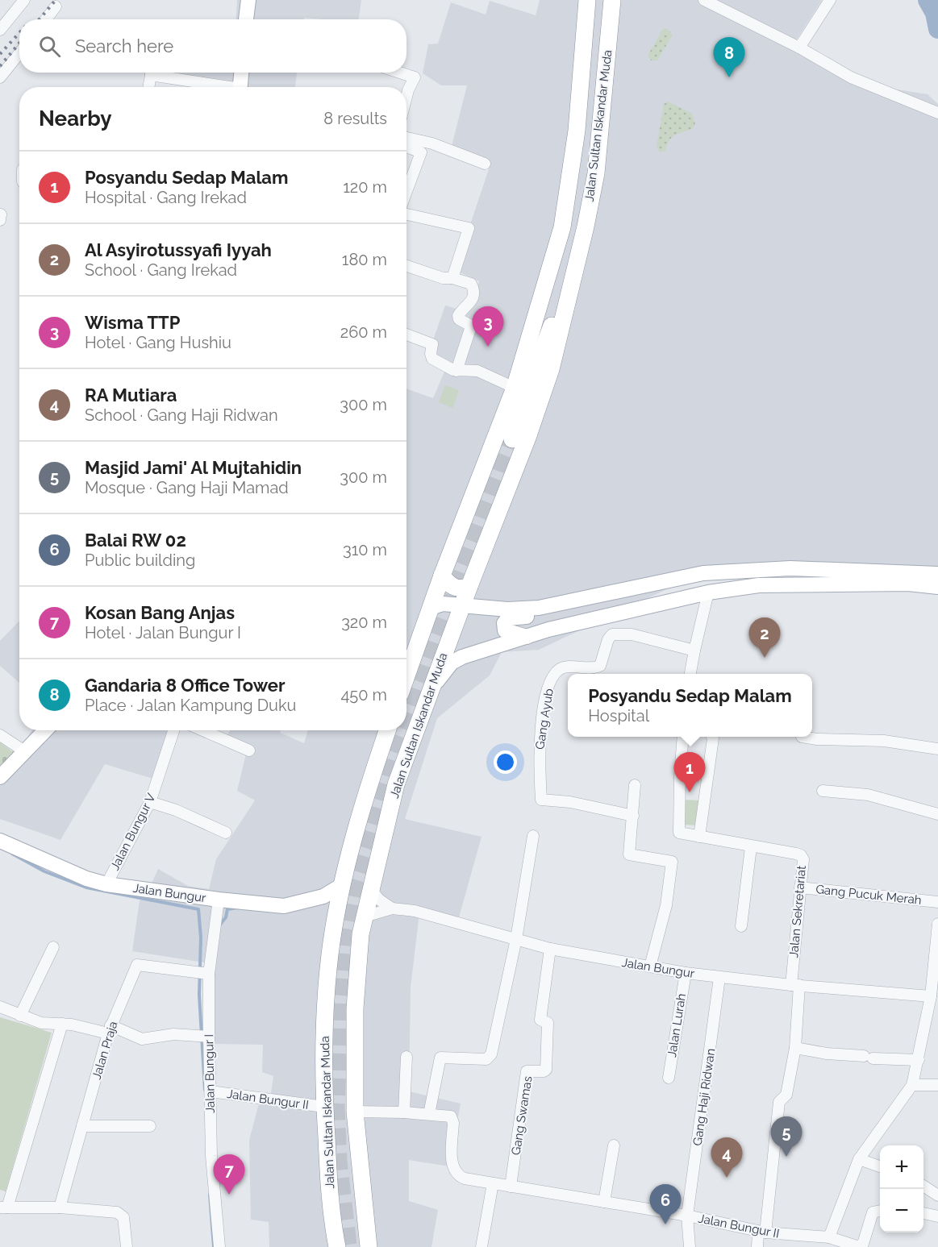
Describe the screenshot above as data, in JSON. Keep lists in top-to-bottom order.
{
  "streets": {
    "highway": ["Jalan Sultan Iskandar Muda"],
    "main road": ["Jalan Bungur"],
    "street": [
      "Gang Ayub",
      "Jalan Bungur V",
      "Gang Pucuk Merah",
      "Jalan Sekretariat",
      "Jalan Lurah",
      "Jalan Praja",
      "Jalan Bungur I",
      "Gang Haji Ridwan",
      "Jalan Bungur II",
      "Gang Swamas"
    ]
  },
  "crossings": [
    ["Jalan Sultan Iskandar Muda", "Jalan Bungur"],
    ["Jalan Sultan Iskandar Muda", "Jalan Bungur II"],
    ["Jalan Bungur V", "Jalan Bungur"],
    ["Jalan Bungur", "Jalan Sekretariat"],
    ["Jalan Bungur", "Jalan Lurah"],
    ["Jalan Bungur", "Jalan Bungur I"],
    ["Jalan Bungur", "Gang Haji Ridwan"],
    ["Jalan Bungur", "Gang Swamas"],
    ["Gang Pucuk Merah", "Jalan Sekretariat"],
    ["Jalan Sekretariat", "Jalan Bungur II"],
    ["Jalan Praja", "Jalan Bungur I"],
    ["Jalan Bungur I", "Jalan Bungur II"],
    ["Gang Haji Ridwan", "Jalan Bungur II"],
    ["Jalan Bungur II", "Gang Swamas"]
  ],
  "page": {
    "search": "Search here",
    "pins": [
      "8",
      "3",
      "2",
      "1",
      "5",
      "4",
      "7",
      "6"
    ],
    "heading": ["Nearby", "8 results"],
    "list": [
      {
        "mark": "1",
        "name": "Posyandu Sedap Malam",
        "note": "Hospital · Gang Irekad",
        "value": "120 m"
      },
      {
        "mark": "2",
        "name": "Al Asyirotussyafi Iyyah",
        "note": "School · Gang Irekad",
        "value": "180 m"
      },
      {
        "mark": "3",
        "name": "Wisma TTP",
        "note": "Hotel · Gang Hushiu",
        "value": "260 m"
      },
      {
        "mark": "4",
        "name": "RA Mutiara",
        "note": "School · Gang Haji Ridwan",
        "value": "300 m"
      },
      {
        "mark": "5",
        "name": "Masjid Jami' Al Mujtahidin",
        "note": "Mosque · Gang Haji Mamad",
        "value": "300 m"
      },
      {
        "mark": "6",
        "name": "Balai RW 02",
        "note": "Public building",
        "value": "310 m"
      },
      {
        "mark": "7",
        "name": "Kosan Bang Anjas",
        "note": "Hotel · Jalan Bungur I",
        "value": "320 m"
      },
      {
        "mark": "8",
        "name": "Gandaria 8 Office Tower",
        "note": "Place · Jalan Kampung Duku",
        "value": "450 m"
      }
    ],
    "popup": ["Posyandu Sedap Malam", "Hospital"],
    "map_buttons": ["+", "−"]
  }
}
